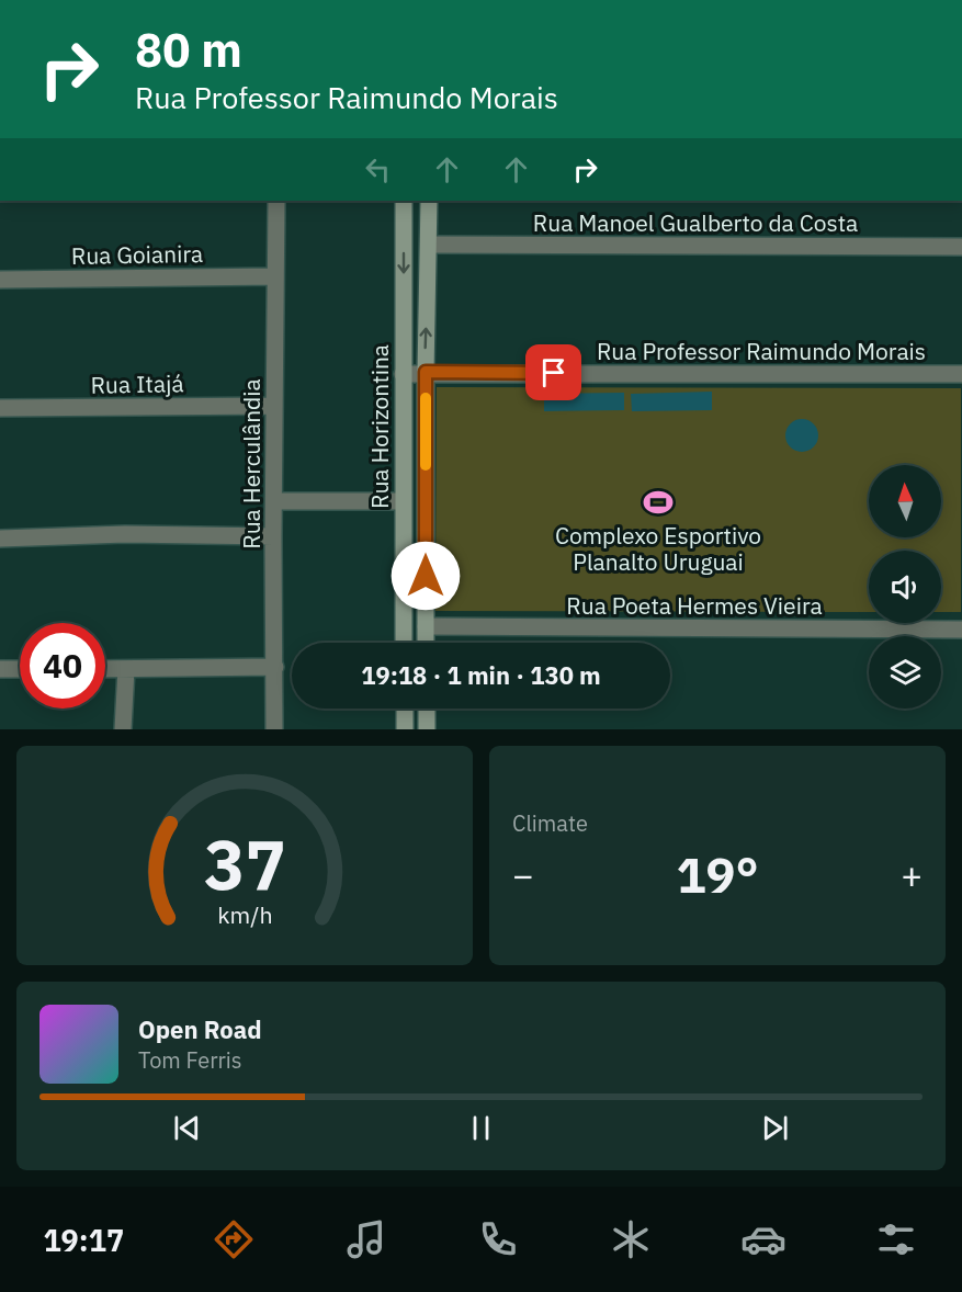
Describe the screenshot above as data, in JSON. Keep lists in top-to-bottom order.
{
  "streets": {
    "street": [
      "Rua Manoel Gualberto da Costa",
      "Rua Goianira",
      "Rua Professor Raimundo Morais",
      "Rua Itajá",
      "Rua Horizontina",
      "Rua Herculândia",
      "Rua Poeta Hermes Vieira"
    ]
  },
  "crossings": [
    ["Rua Manoel Gualberto da Costa", "Rua Horizontina"],
    ["Rua Goianira", "Rua Herculândia"],
    ["Rua Professor Raimundo Morais", "Rua Horizontina"],
    ["Rua Itajá", "Rua Herculândia"],
    ["Rua Horizontina", "Rua Poeta Hermes Vieira"]
  ],
  "places": {
    "sports": ["Complexo Esportivo Planalto Uruguai"]
  },
  "north": "top",
  "page": {
    "turn": ["80 m", "Rua Professor Raimundo Morais"],
    "limit": "40",
    "trip": "19:18 · 1 min · 130 m",
    "tile": "Climate",
    "heat": ["−", "19°", "+"],
    "song": ["Open Road", "Tom Ferris"],
    "tabs": "19:17",
    "gauge": ["37", "km/h"]
  }
}
